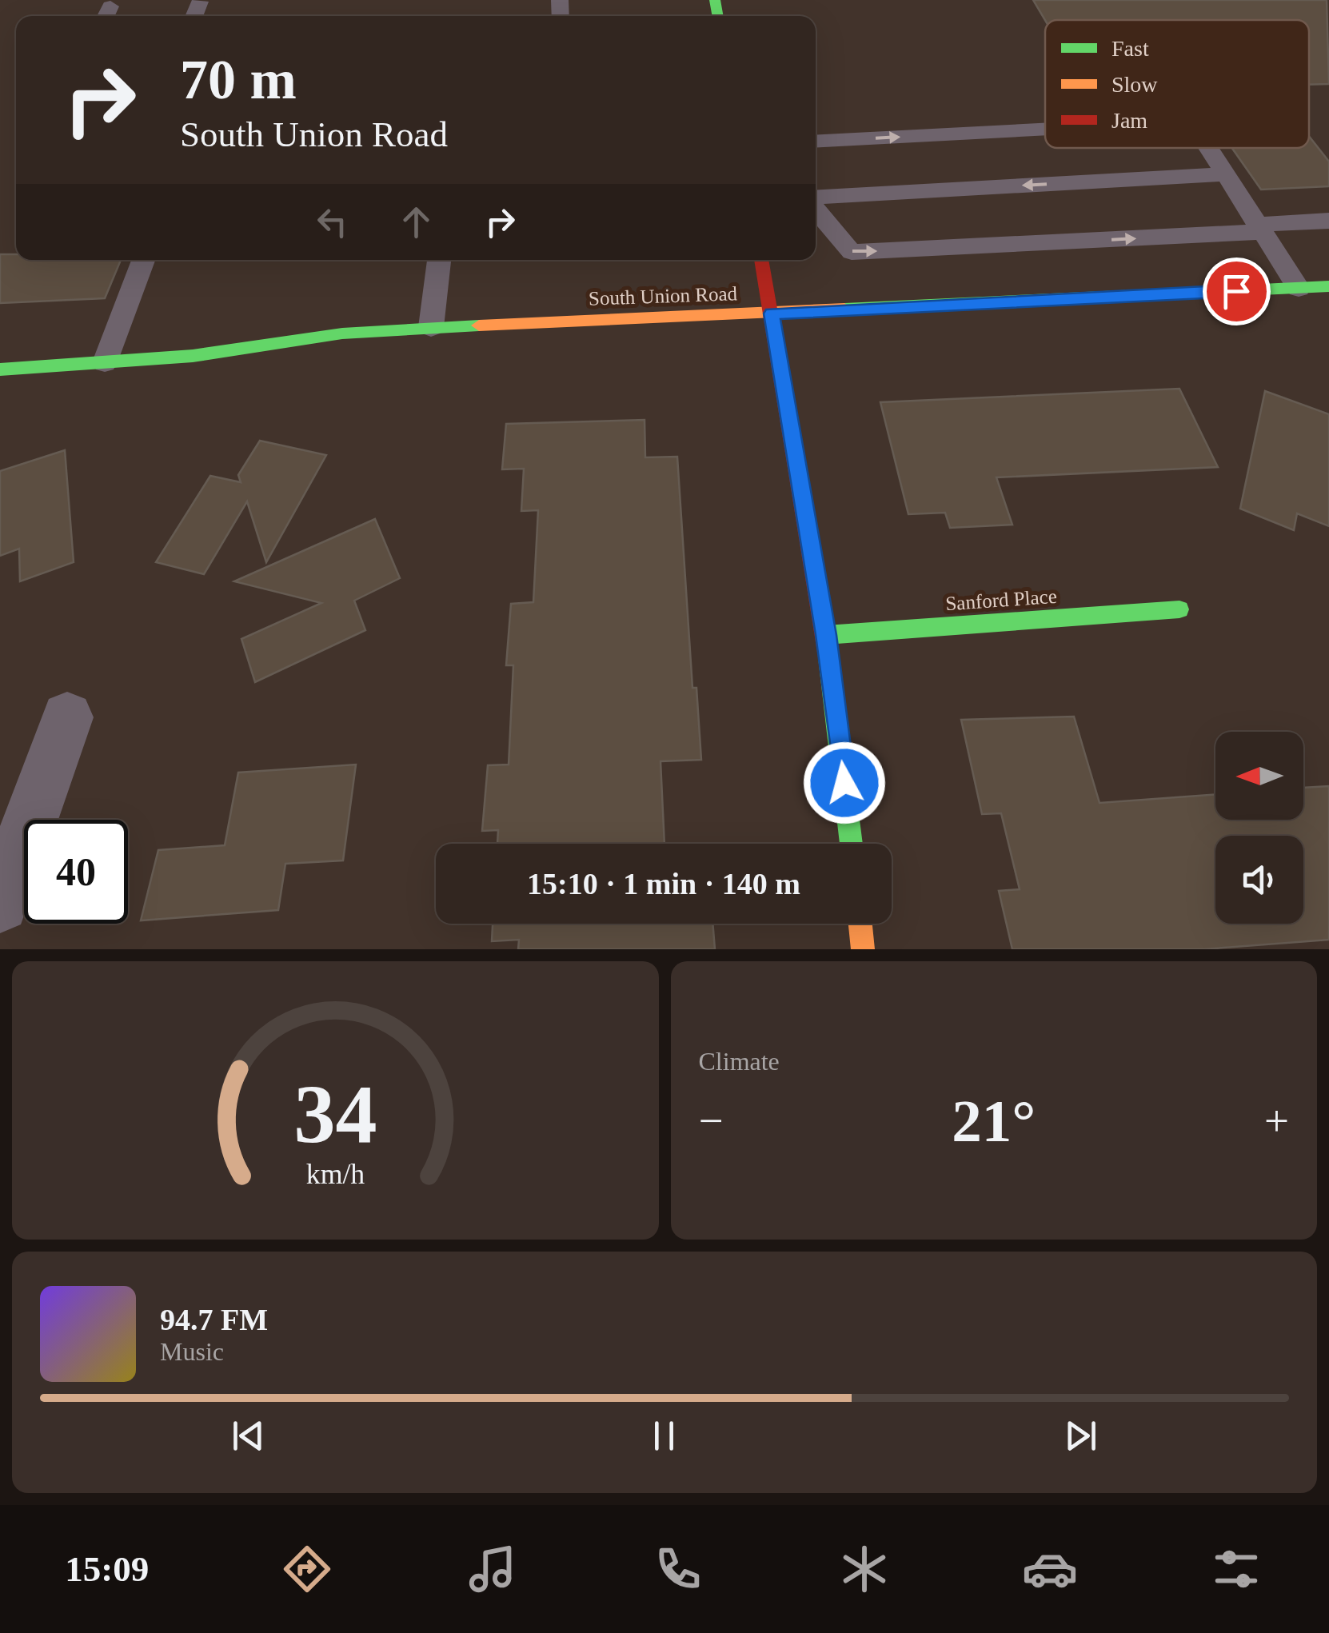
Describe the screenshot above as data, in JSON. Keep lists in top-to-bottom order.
{
  "streets": {
    "street": ["South Union Road", "Sanford Place"]
  },
  "legend": ["Fast", "Slow", "Jam"],
  "north": "left",
  "page": {
    "turn": ["70 m", "South Union Road"],
    "limit": "40",
    "trip": "15:10 · 1 min · 140 m",
    "tile": "Climate",
    "heat": ["−", "21°", "+"],
    "song": ["94.7 FM", "Music"],
    "tabs": "15:09",
    "gauge": ["34", "km/h"]
  }
}
